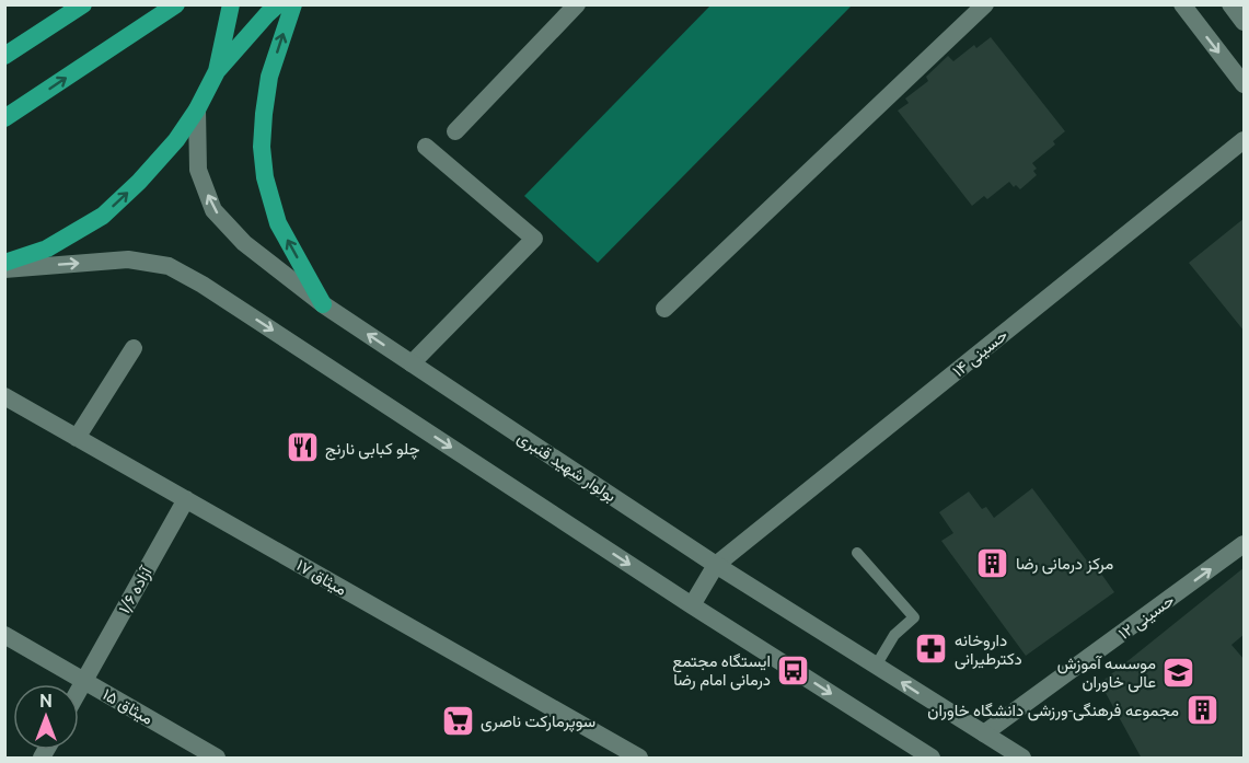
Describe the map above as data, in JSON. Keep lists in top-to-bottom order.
{
  "streets": {
    "street": [
      "حسینی ۱۴",
      "بولوار شهید قنبری",
      "میثاق ۱۷",
      "آزاده ۱/۶",
      "حسینی ۱۲",
      "میثاق ۱۵"
    ]
  },
  "crossings": [
    ["حسینی ۱۴", "بولوار شهید قنبری"],
    ["بولوار شهید قنبری", "حسینی ۱۲"],
    ["میثاق ۱۷", "آزاده ۱/۶"],
    ["آزاده ۱/۶", "میثاق ۱۵"]
  ],
  "one_way": ["حسینی ۱۲"],
  "places": {
    "restaurant": ["چلو کبابی نارنج"],
    "building": ["مرکز درمانی رضا", "مجموعه فرهنگی-ورزشی دانشگاه خاوران"],
    "pharmacy": ["داروخانه دکترطیرانی"],
    "bus stop": ["ایستگاه مجتمع درمانی امام رضا"],
    "school or university": ["موسسه آموزش عالی خاوران"],
    "supermarket": ["سوپرمارکت ناصری"]
  },
  "north": "top"
}
